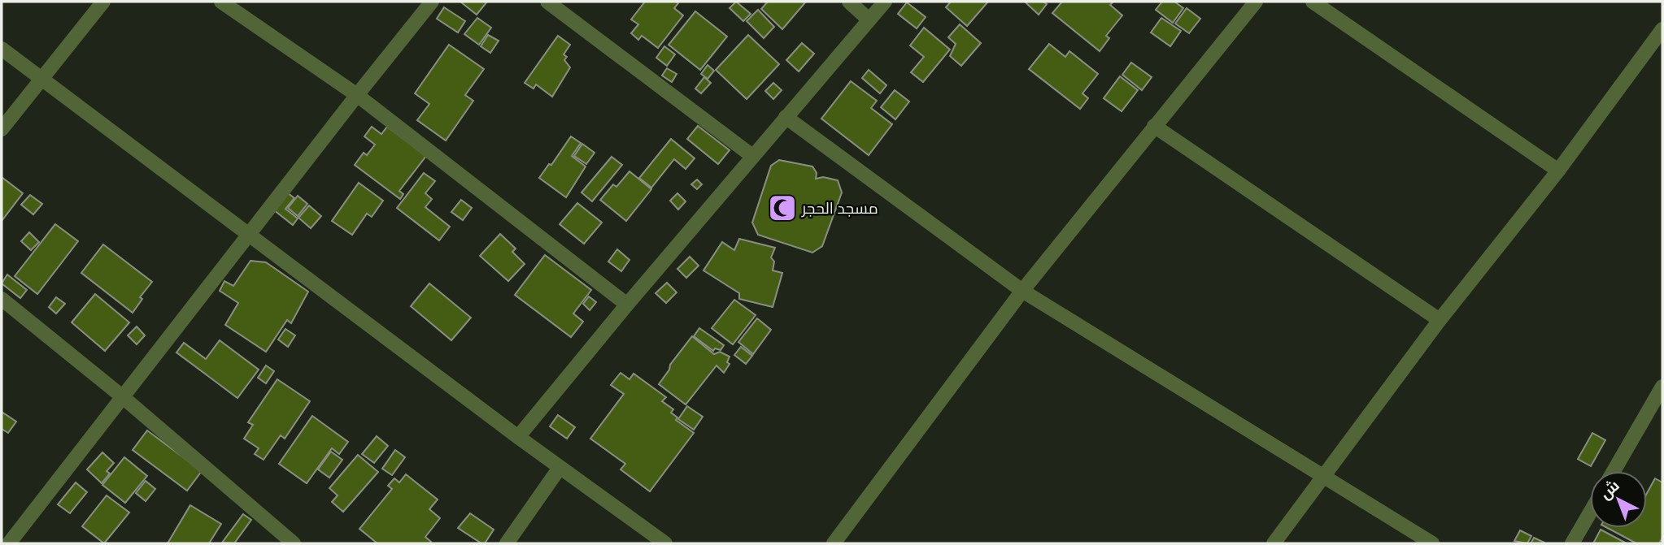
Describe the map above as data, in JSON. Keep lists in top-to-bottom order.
{
  "places": {
    "mosque": ["مسجد الحجر"]
  },
  "north": "top left"
}
